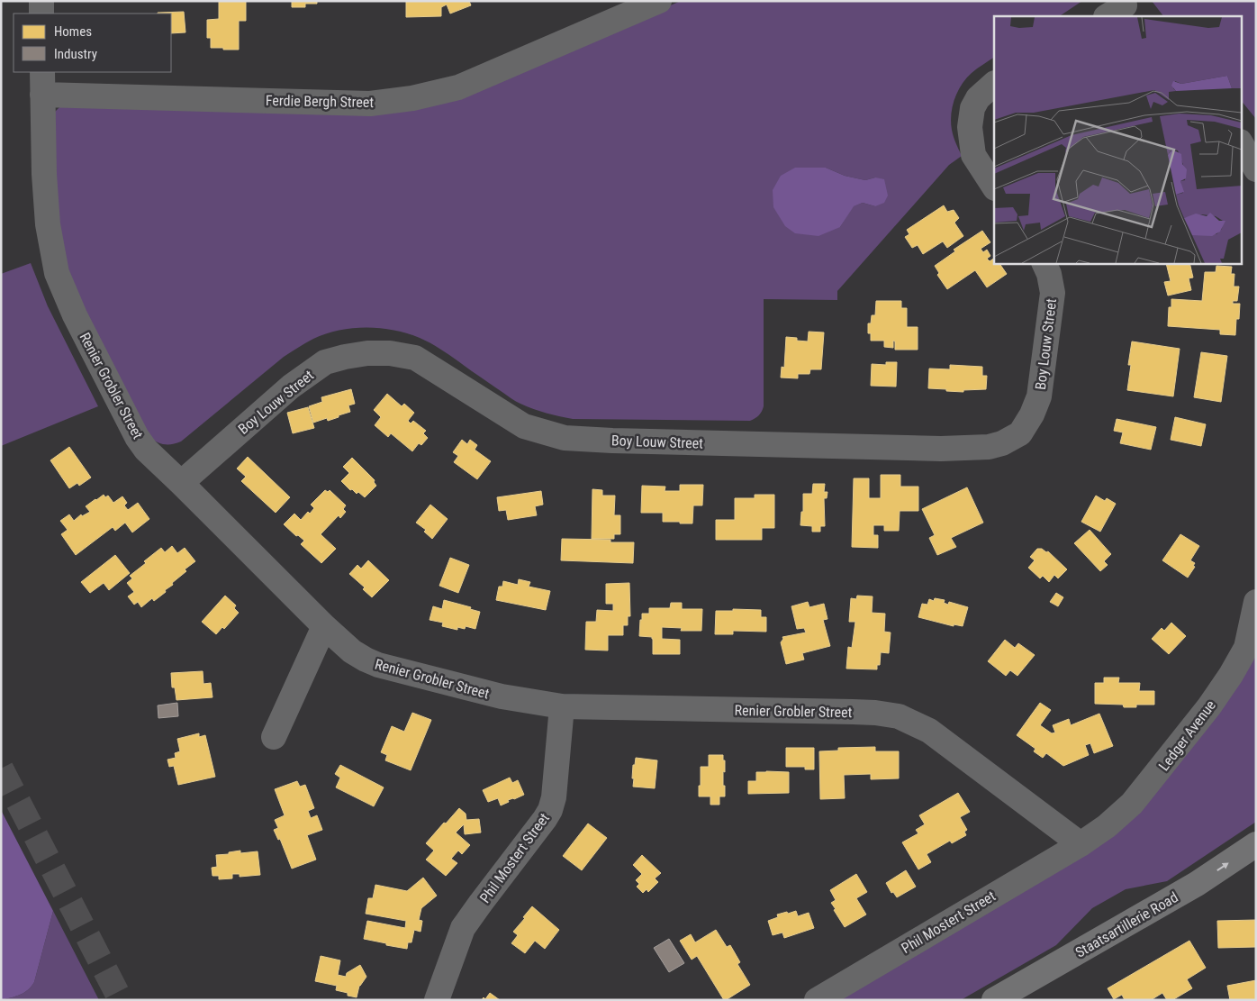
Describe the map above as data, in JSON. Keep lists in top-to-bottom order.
{
  "streets": {
    "street": [
      "Ferdie Bergh Street",
      "Boy Louw Street",
      "Renier Grobler Street",
      "Ledger Avenue",
      "Phil Mostert Street",
      "Staatsartillerie Road"
    ]
  },
  "crossings": [
    ["Ferdie Bergh Street", "Renier Grobler Street"],
    ["Boy Louw Street", "Renier Grobler Street"],
    ["Renier Grobler Street", "Ledger Avenue"],
    ["Renier Grobler Street", "Phil Mostert Street"],
    ["Ledger Avenue", "Phil Mostert Street"]
  ],
  "legend": ["Homes", "Industry"]
}
